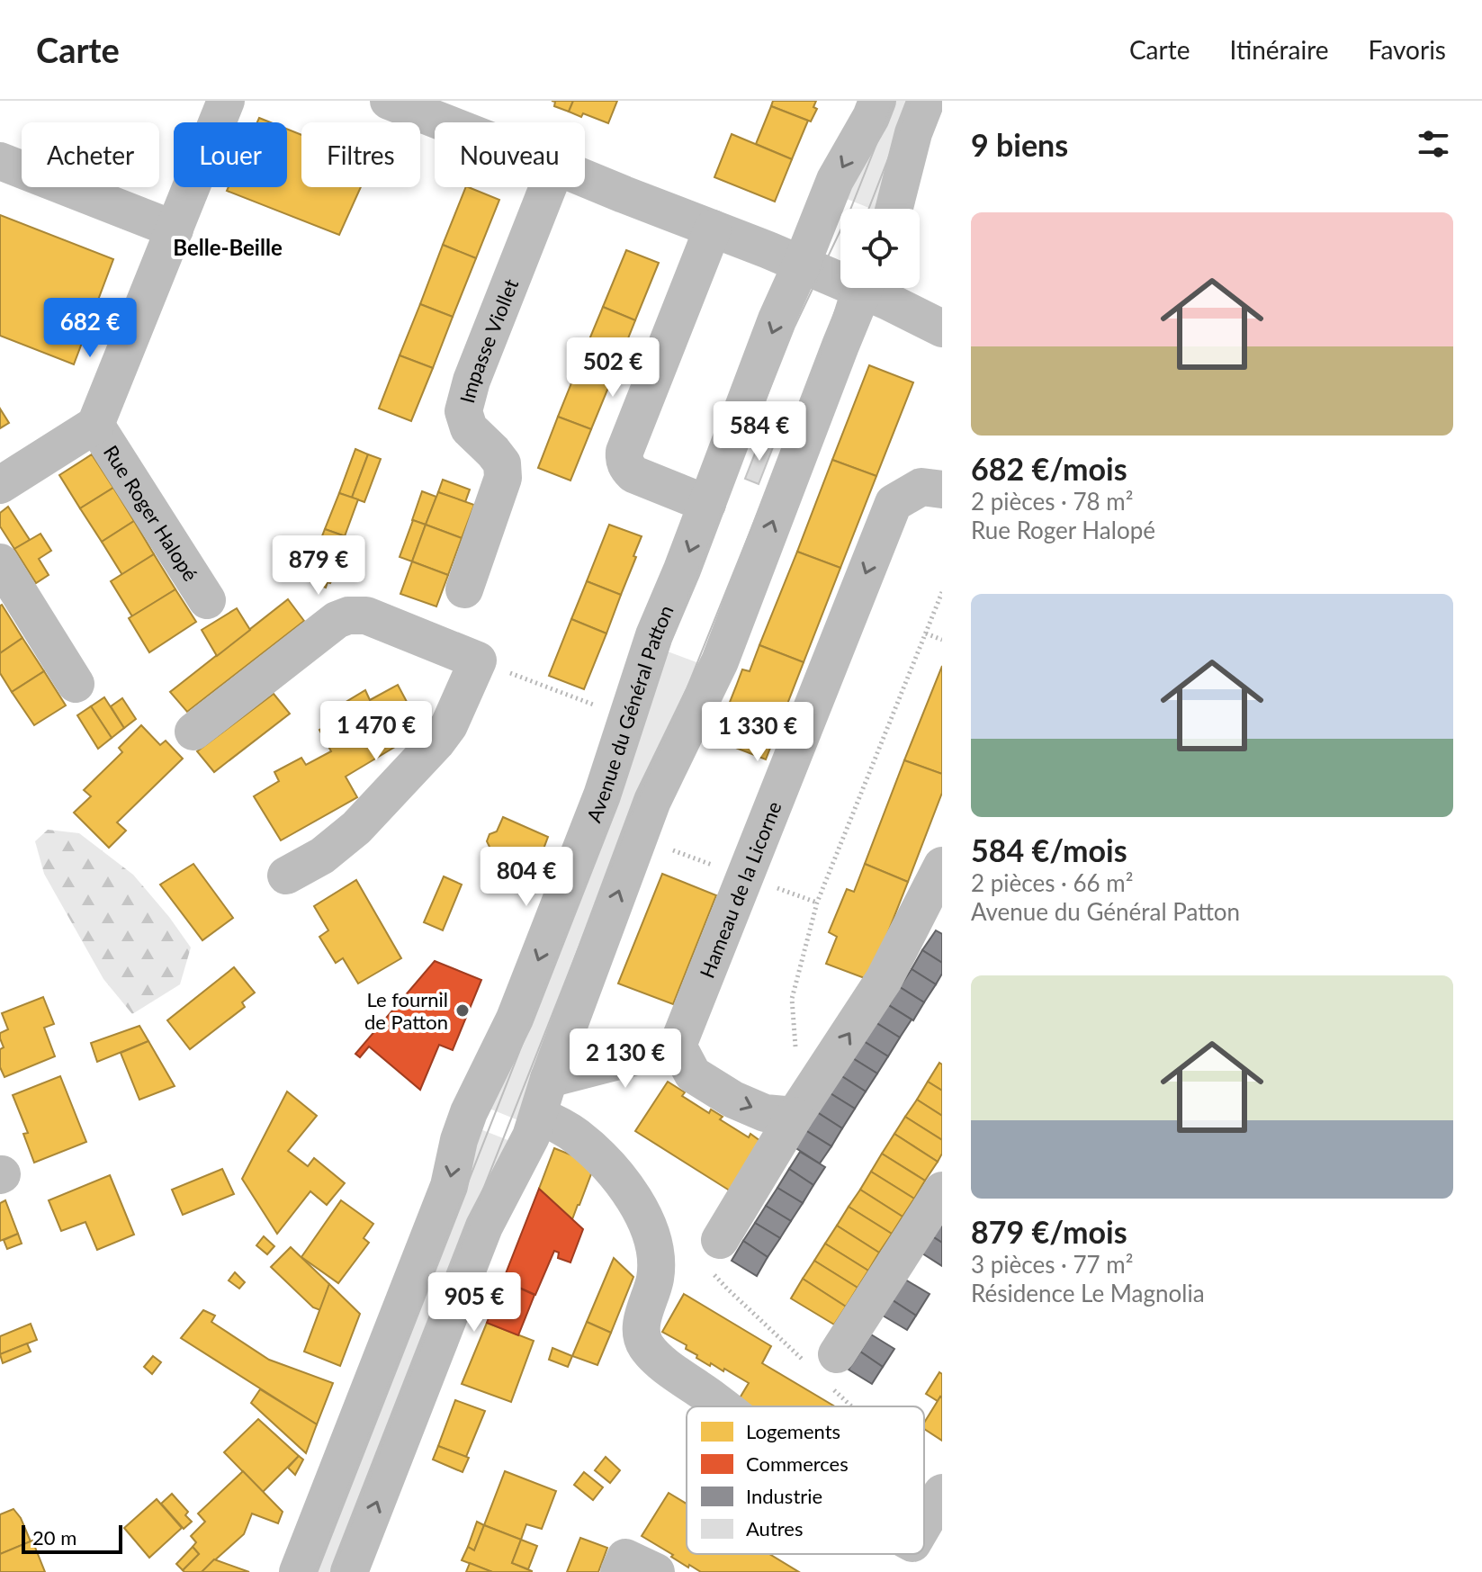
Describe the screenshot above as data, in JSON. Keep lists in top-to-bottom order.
{
  "streets": {
    "street": [
      "Impasse Viollet",
      "Rue Roger Halopé",
      "Avenue du Général Patton",
      "Hameau de la Licorne"
    ]
  },
  "districts": ["Belle-Beille"],
  "places": ["Le fournil de Patton"],
  "legend": [
    "Logements",
    "Commerces",
    "Industrie",
    "Autres"
  ],
  "scale_bar": "20 m",
  "page": {
    "header": "Carte",
    "nav": ["Carte", "Itinéraire", "Favoris"],
    "heading": "9 biens",
    "chip": [
      "Acheter",
      "Louer",
      "Filtres",
      "Nouveau"
    ],
    "list": [
      {
        "name": "682 €/mois",
        "note": "2 pièces · 78 m² · Rue Roger Halopé"
      },
      {
        "name": "584 €/mois",
        "note": "2 pièces · 66 m² · Avenue du Général Patton"
      },
      {
        "name": "879 €/mois",
        "note": "3 pièces · 77 m² · Résidence Le Magnolia"
      }
    ],
    "price": [
      "682 €",
      "502 €",
      "584 €",
      "879 €",
      "1 470 €",
      "1 330 €",
      "804 €",
      "2 130 €",
      "905 €"
    ],
    "scale": "20 m"
  }
}
